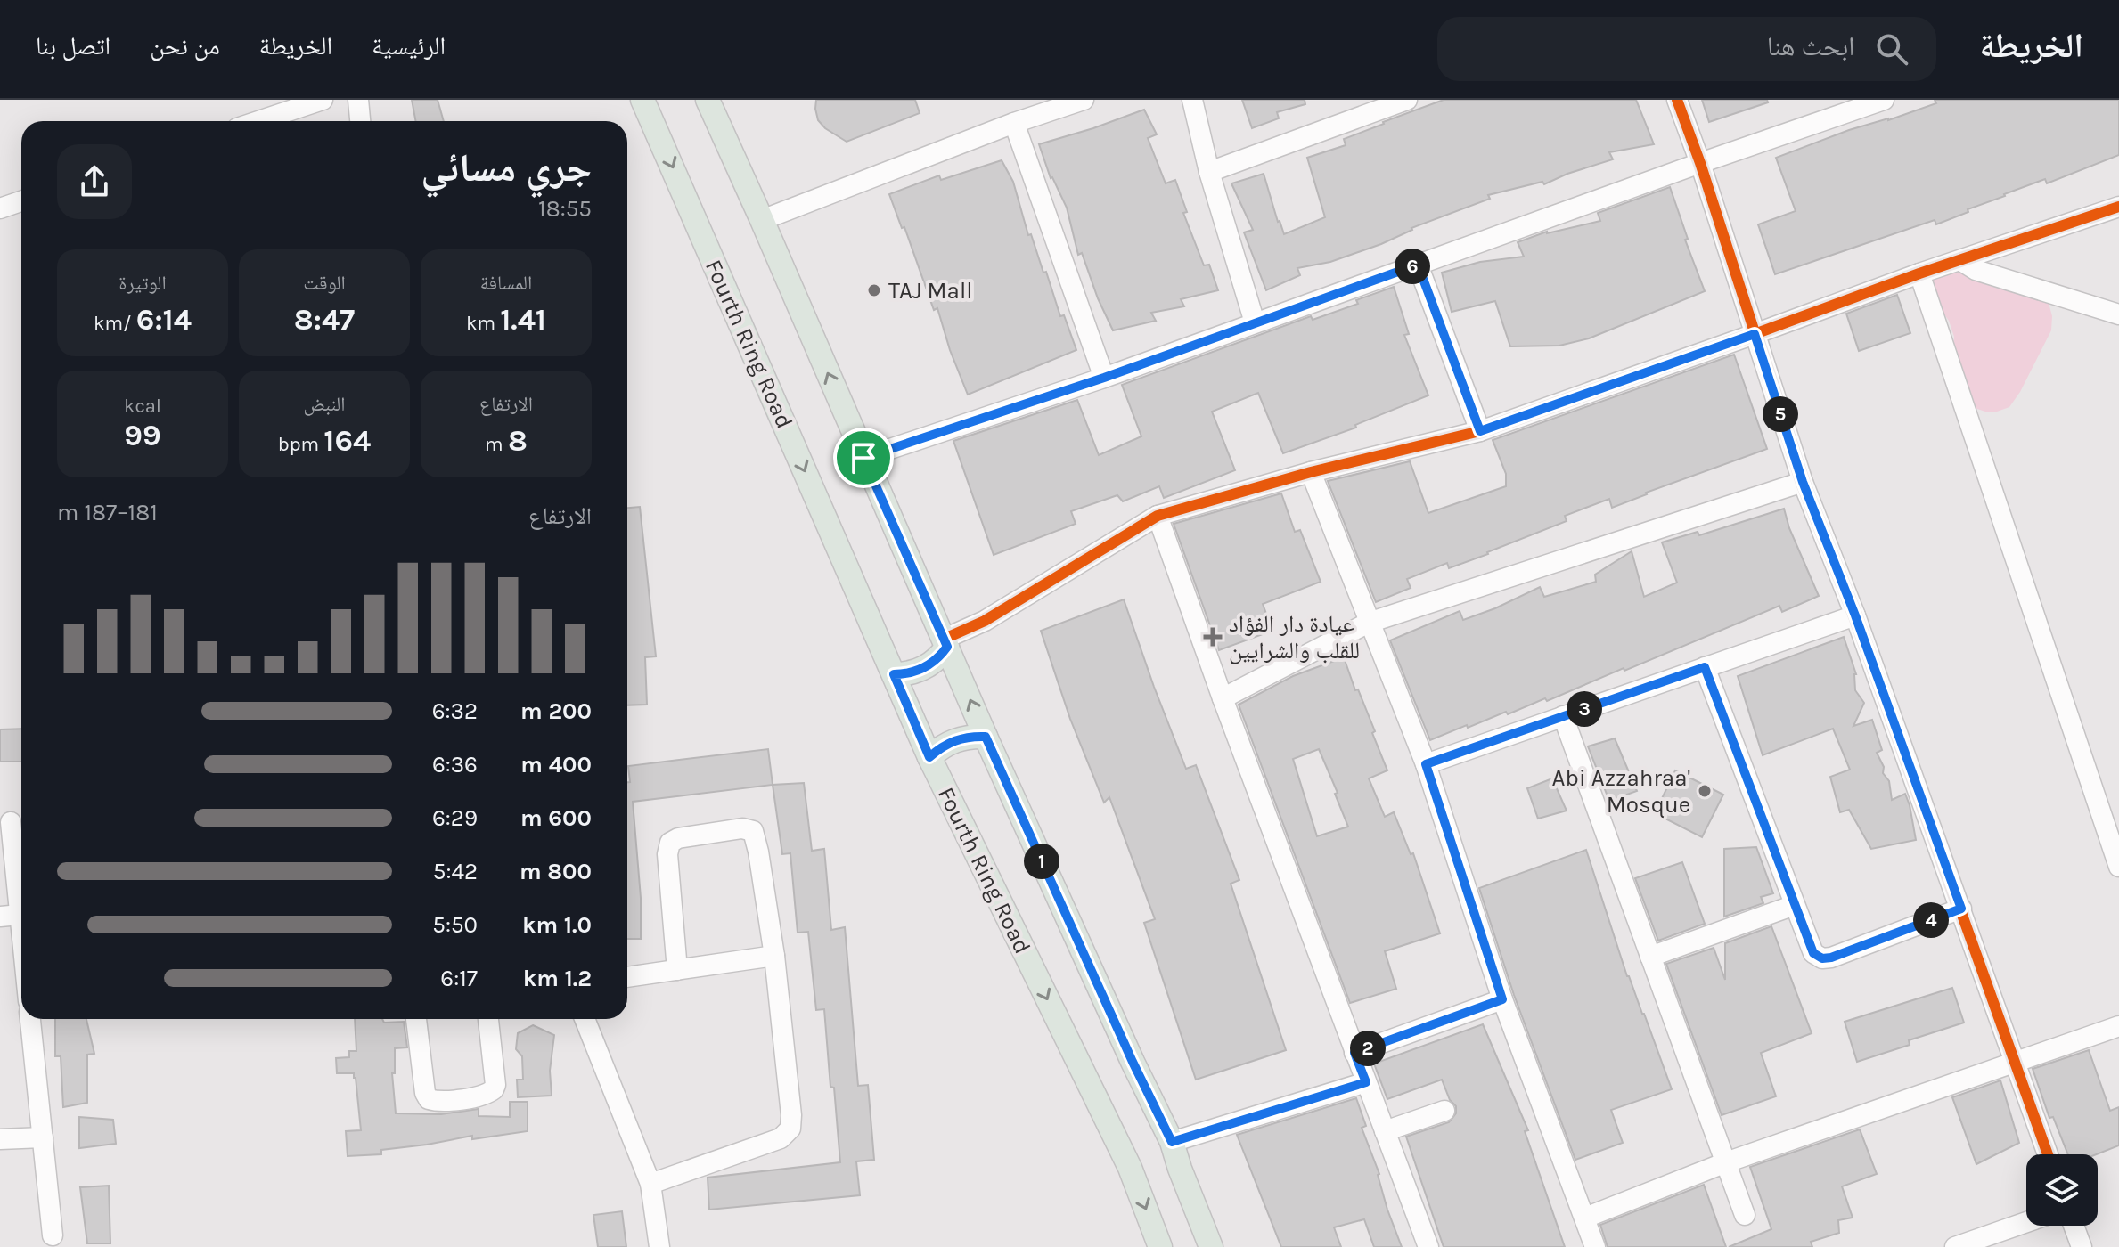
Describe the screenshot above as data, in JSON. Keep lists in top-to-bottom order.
{
  "streets": {
    "main road": ["Fourth Ring Road"]
  },
  "places": {
    "other": ["TAJ Mall", "Abi Azzahraa' Mosque"],
    "health": ["عيادة دار الفؤاد للقلب والشرايين"]
  },
  "page": {
    "header": "الخريطة",
    "search": "ابحث هنا",
    "nav": [
      "الرئيسية",
      "الخريطة",
      "من نحن",
      "اتصل بنا"
    ],
    "heading": ["جري مسائي", "18:55"],
    "stats": [
      ["المسافة", "1.41 km"],
      ["الوقت", "8:47"],
      ["الوتيرة", "6:14 /km"],
      ["الارتفاع", "8 m"],
      ["النبض", "164 bpm"],
      ["kcal", "99"]
    ],
    "pins": [
      "6",
      "5",
      "3",
      "1",
      "4",
      "2"
    ],
    "chart": ["الارتفاع", "181–187 m"],
    "list": [
      {
        "name": "200 m",
        "note": "6:32"
      },
      {
        "name": "400 m",
        "note": "6:36"
      },
      {
        "name": "600 m",
        "note": "6:29"
      },
      {
        "name": "800 m",
        "note": "5:42"
      },
      {
        "name": "1.0 km",
        "note": "5:50"
      },
      {
        "name": "1.2 km",
        "note": "6:17"
      }
    ]
  }
}
